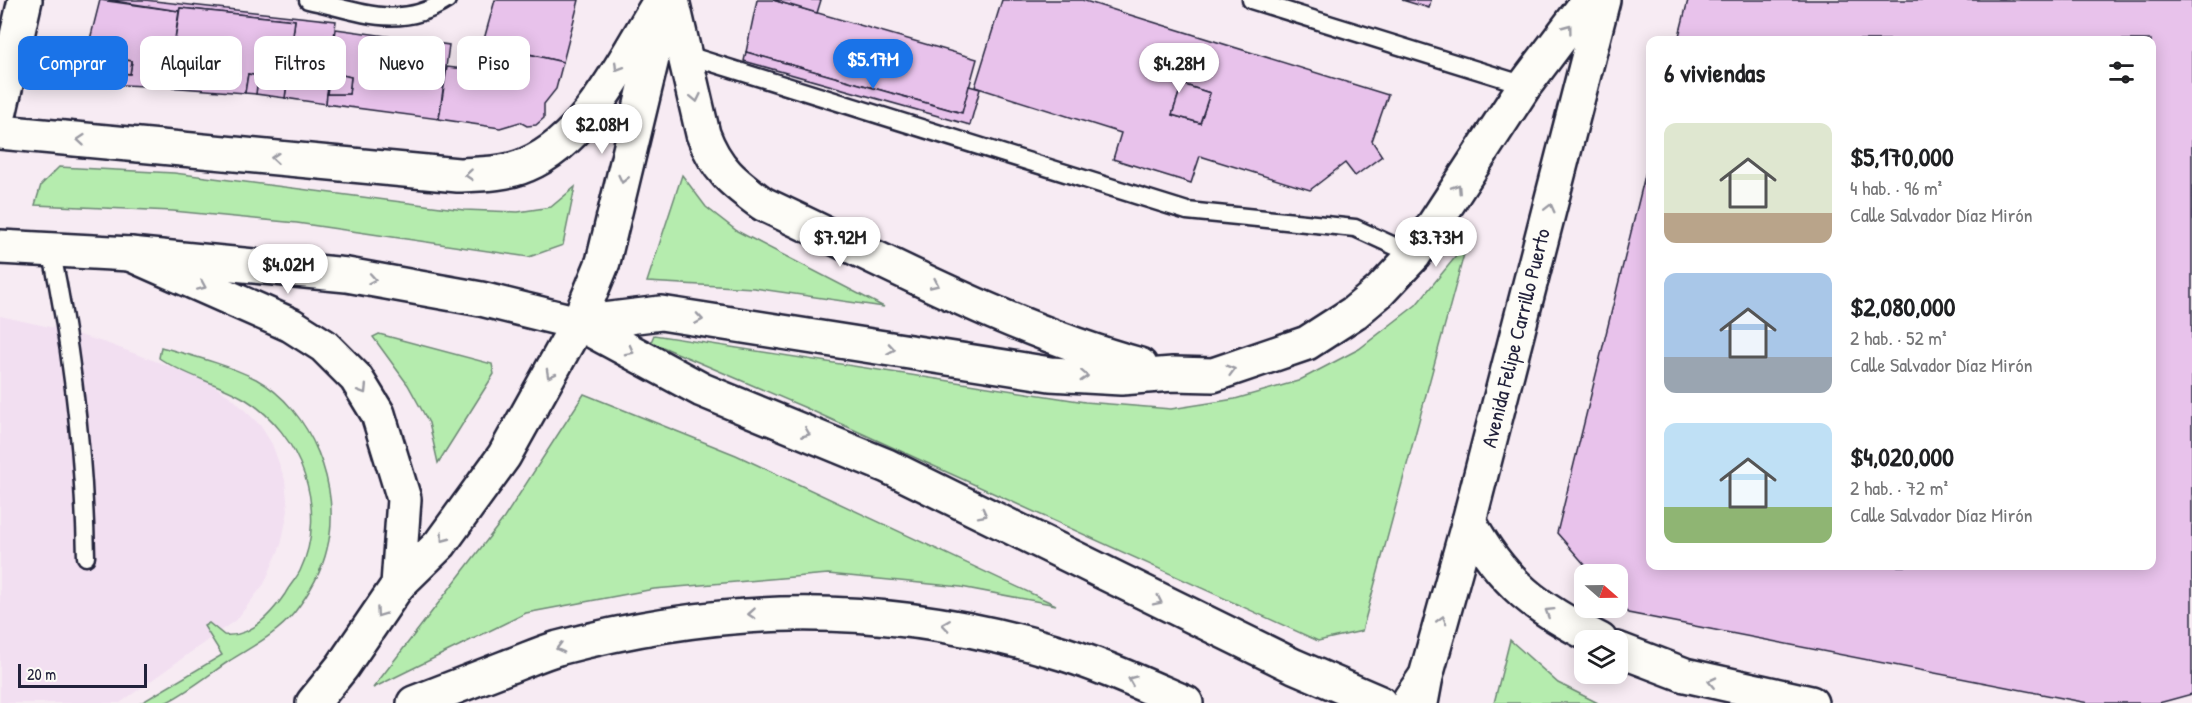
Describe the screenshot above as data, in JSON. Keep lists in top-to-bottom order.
{
  "streets": {
    "main road": ["Avenida Felipe Carrillo Puerto"]
  },
  "scale_bar": "20 m",
  "north": "right",
  "page": {
    "chip": [
      "Comprar",
      "Alquilar",
      "Filtros",
      "Nuevo",
      "Piso"
    ],
    "heading": "6 viviendas",
    "price": [
      "$5.17M",
      "$4.28M",
      "$2.08M",
      "$7.92M",
      "$3.73M",
      "$4.02M"
    ],
    "list": [
      {
        "name": "$5,170,000",
        "note": "4 hab. · 96 m² · Calle Salvador Díaz Mirón"
      },
      {
        "name": "$2,080,000",
        "note": "2 hab. · 52 m² · Calle Salvador Díaz Mirón"
      },
      {
        "name": "$4,020,000",
        "note": "2 hab. · 72 m² · Calle Salvador Díaz Mirón"
      }
    ],
    "scale": "20 m"
  }
}
